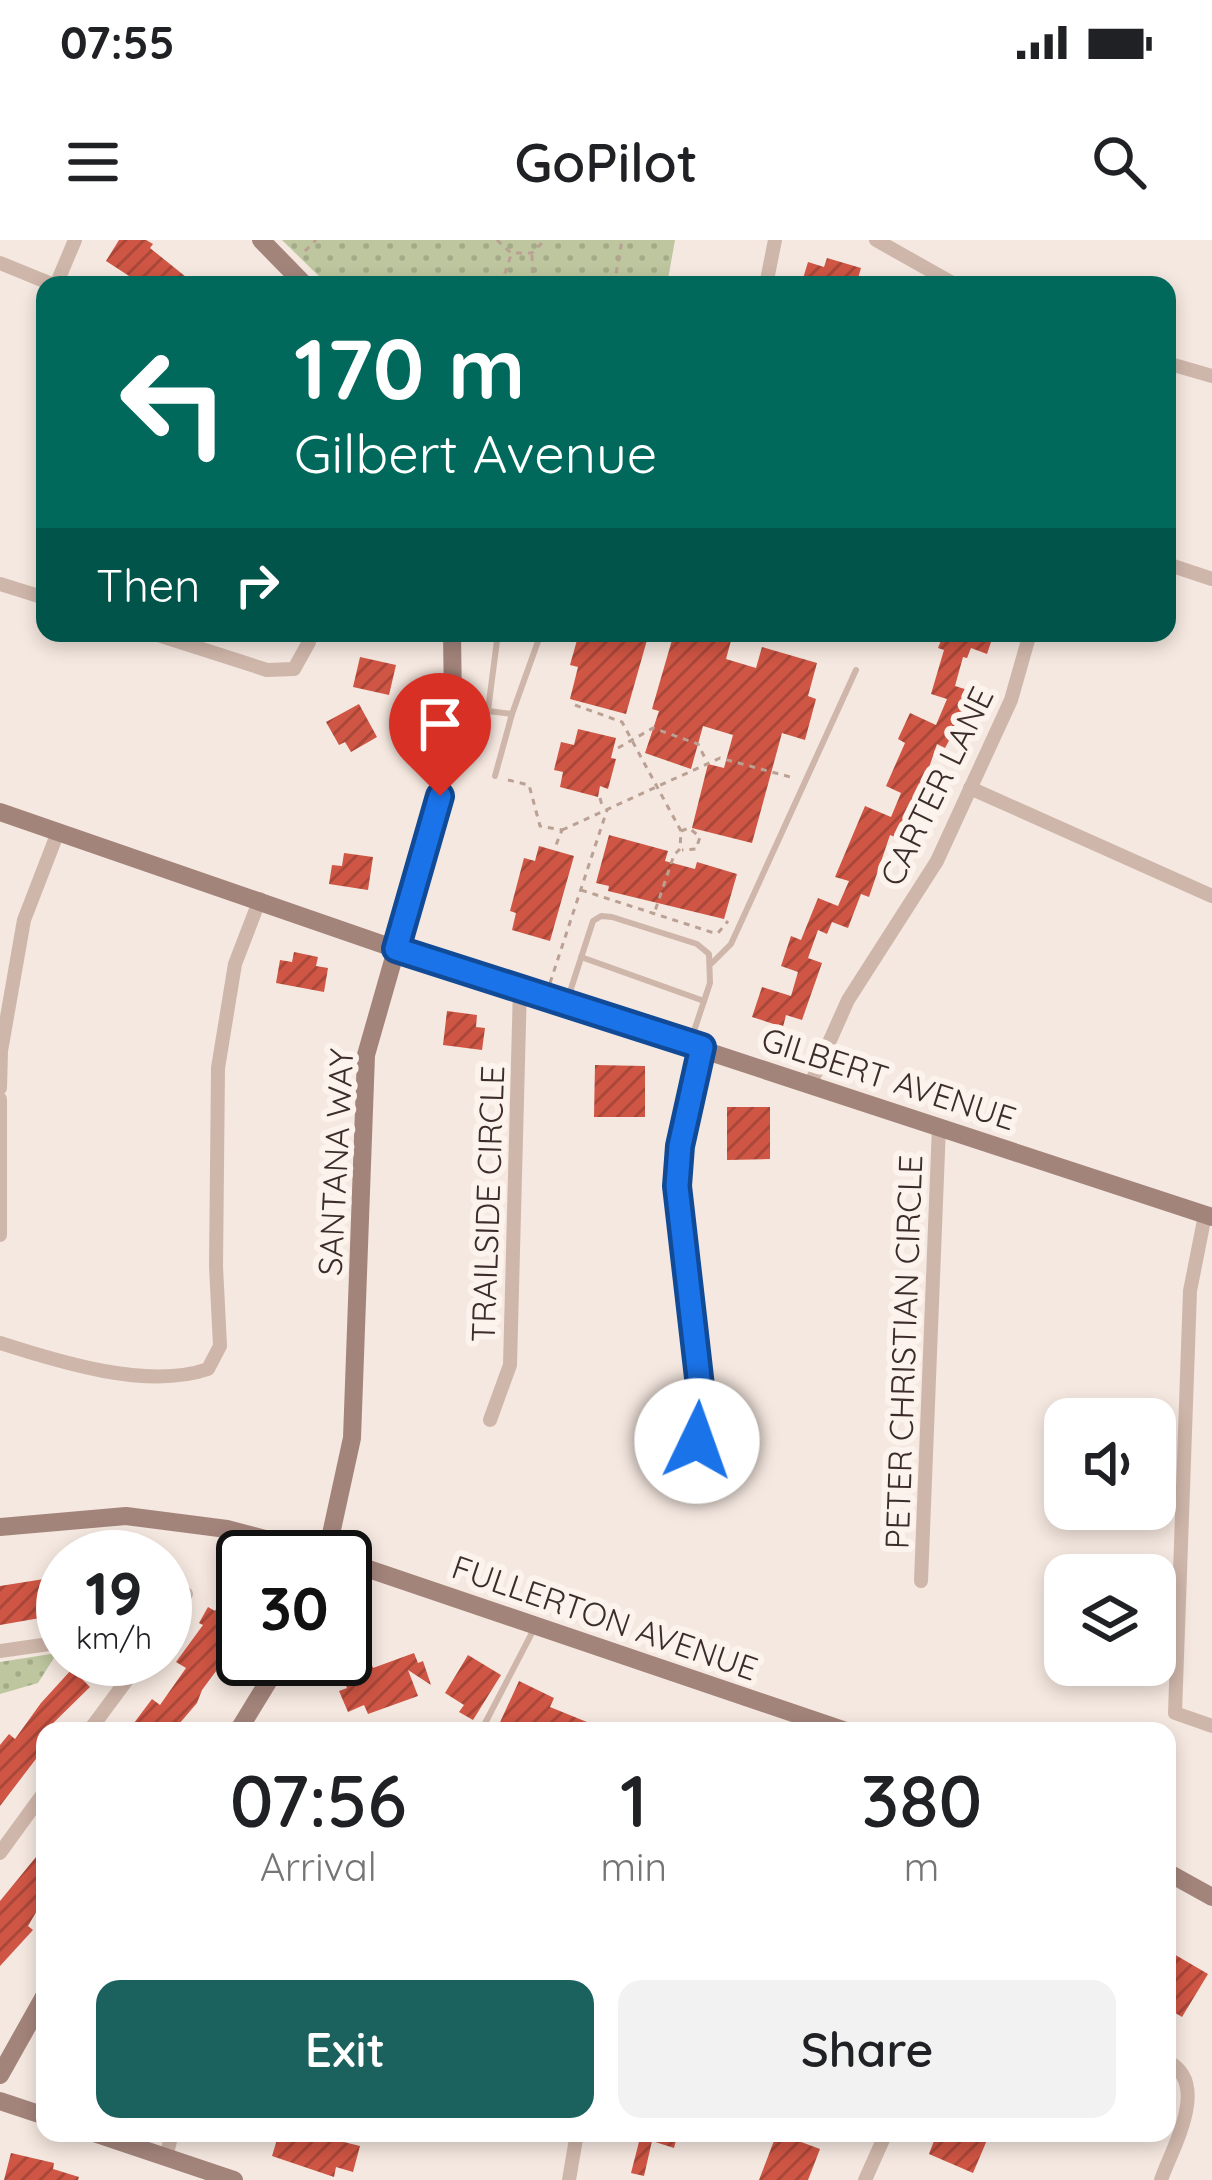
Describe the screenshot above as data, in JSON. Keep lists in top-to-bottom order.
{
  "streets": {
    "street": [
      "CARTER LANE",
      "GILBERT AVENUE",
      "SANTANA WAY",
      "TRAILSIDE CIRCLE",
      "PETER CHRISTIAN CIRCLE",
      "FULLERTON AVENUE"
    ]
  },
  "crossings": [
    ["CARTER LANE", "GILBERT AVENUE"],
    ["GILBERT AVENUE", "SANTANA WAY"],
    ["GILBERT AVENUE", "TRAILSIDE CIRCLE"],
    ["GILBERT AVENUE", "PETER CHRISTIAN CIRCLE"]
  ],
  "page": {
    "status": "07:55",
    "header": "GoPilot",
    "turn": ["170 m", "Gilbert Avenue"],
    "then": "Then",
    "speed": "19 km/h",
    "limit": "30",
    "eta": [
      "07:56",
      "Arrival",
      "1",
      "min",
      "380",
      "m"
    ],
    "buttons": ["Exit", "Share"]
  }
}
